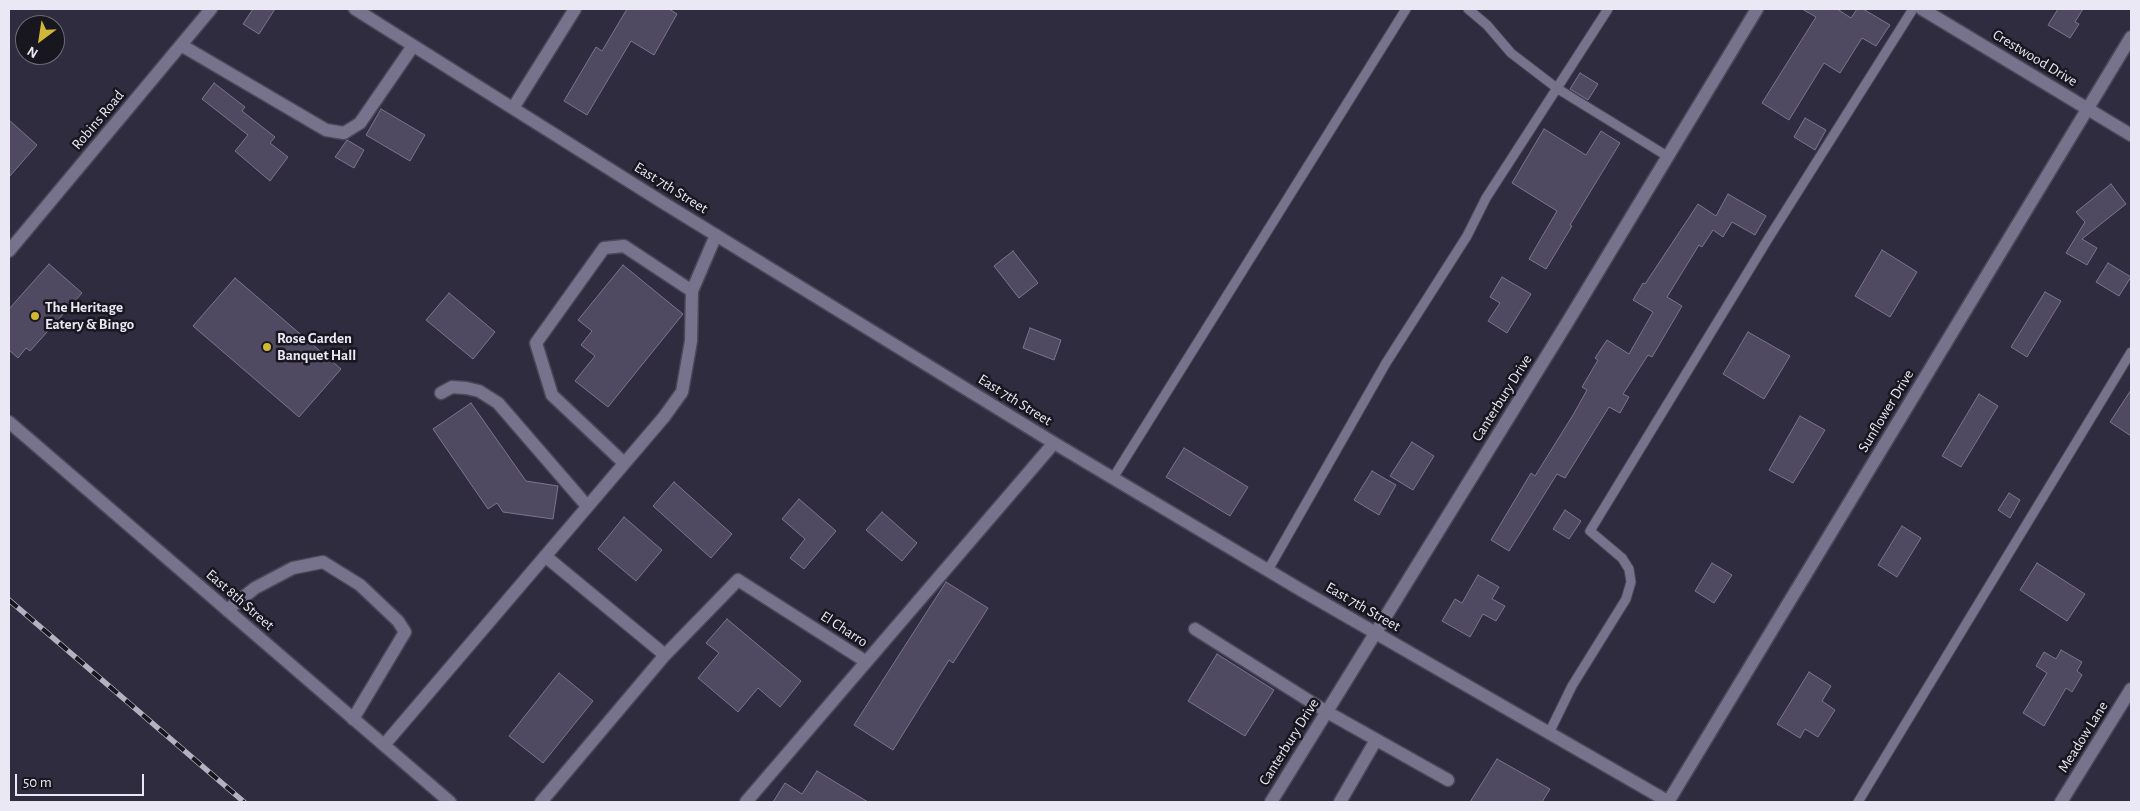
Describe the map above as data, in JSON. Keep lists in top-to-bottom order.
{
  "streets": {
    "street": [
      "Crestwood Drive",
      "Robins Road",
      "East 7th Street",
      "Canterbury Drive",
      "Sunflower Drive",
      "East 8th Street",
      "El Charro",
      "Meadow Lane"
    ]
  },
  "crossings": [
    ["Crestwood Drive", "Sunflower Drive"],
    ["East 7th Street", "Canterbury Drive"],
    ["East 7th Street", "Sunflower Drive"]
  ],
  "places": ["The Heritage Eatery & Bingo", "Rose Garden Banquet Hall"],
  "scale_bar": "50 m",
  "north": "bottom left"
}
